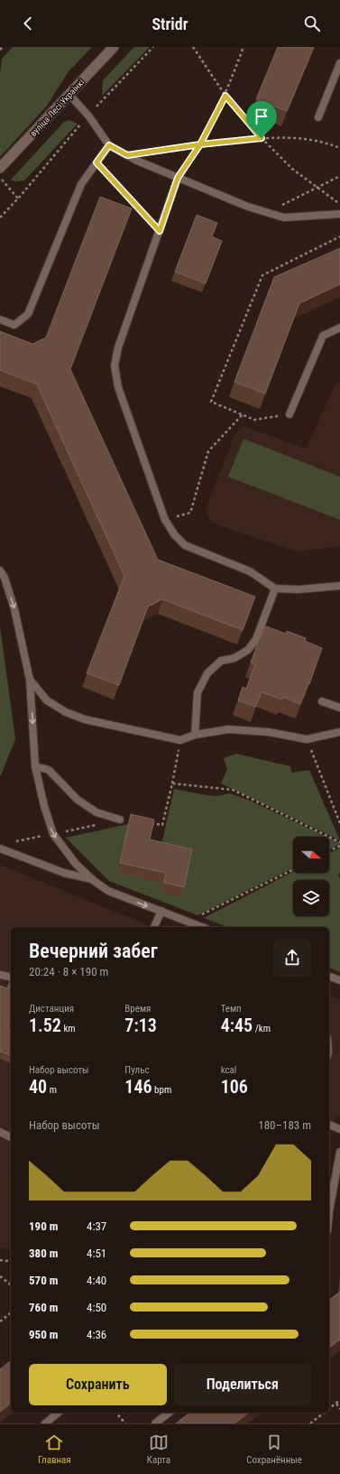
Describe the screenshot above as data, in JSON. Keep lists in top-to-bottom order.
{
  "streets": {
    "street": ["вуліца Лесі Украінкі"]
  },
  "north": "right",
  "page": {
    "header": "Stridr",
    "heading": ["Вечерний забег", "20:24 · 8 × 190 m"],
    "stats": [
      ["Дистанция", "1.52 km"],
      ["Время", "7:13"],
      ["Темп", "4:45 /km"],
      ["Набор высоты", "40 m"],
      ["Пульс", "146 bpm"],
      ["kcal", "106"]
    ],
    "chart": ["Набор высоты", "180–183 m"],
    "list": [
      {
        "name": "190 m",
        "note": "4:37"
      },
      {
        "name": "380 m",
        "note": "4:51"
      },
      {
        "name": "570 m",
        "note": "4:40"
      },
      {
        "name": "760 m",
        "note": "4:50"
      },
      {
        "name": "950 m",
        "note": "4:36"
      }
    ],
    "buttons": ["Сохранить", "Поделиться"],
    "tabs": ["Главная", "Карта", "Сохранённые"]
  }
}
